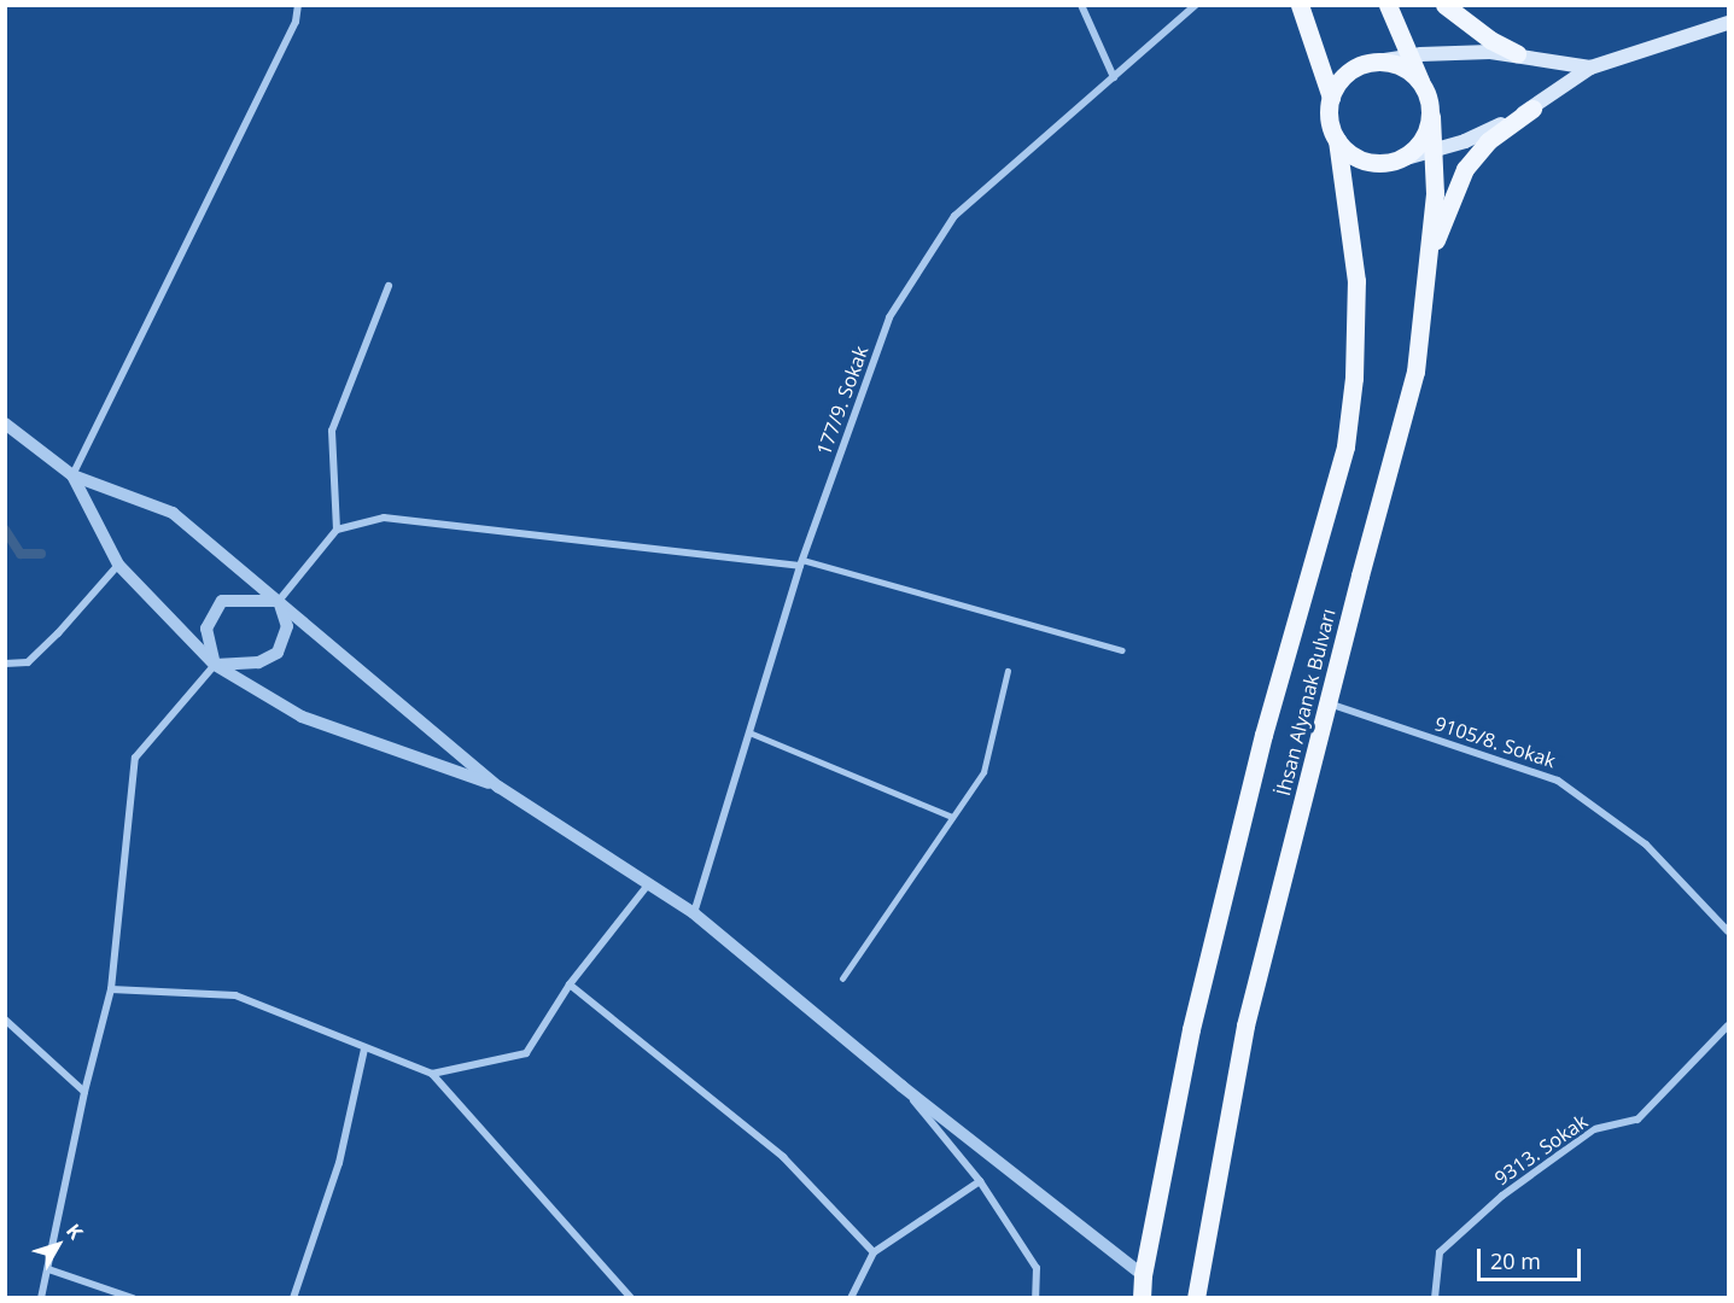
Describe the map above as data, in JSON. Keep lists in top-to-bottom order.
{
  "streets": {
    "main road": ["İhsan Alyanak Bulvarı"],
    "street": ["177/9. Sokak", "9105/8. Sokak", "9313. Sokak"]
  },
  "crossings": [
    ["İhsan Alyanak Bulvarı", "9105/8. Sokak"]
  ],
  "scale_bar": "20 m",
  "north": "top right"
}
